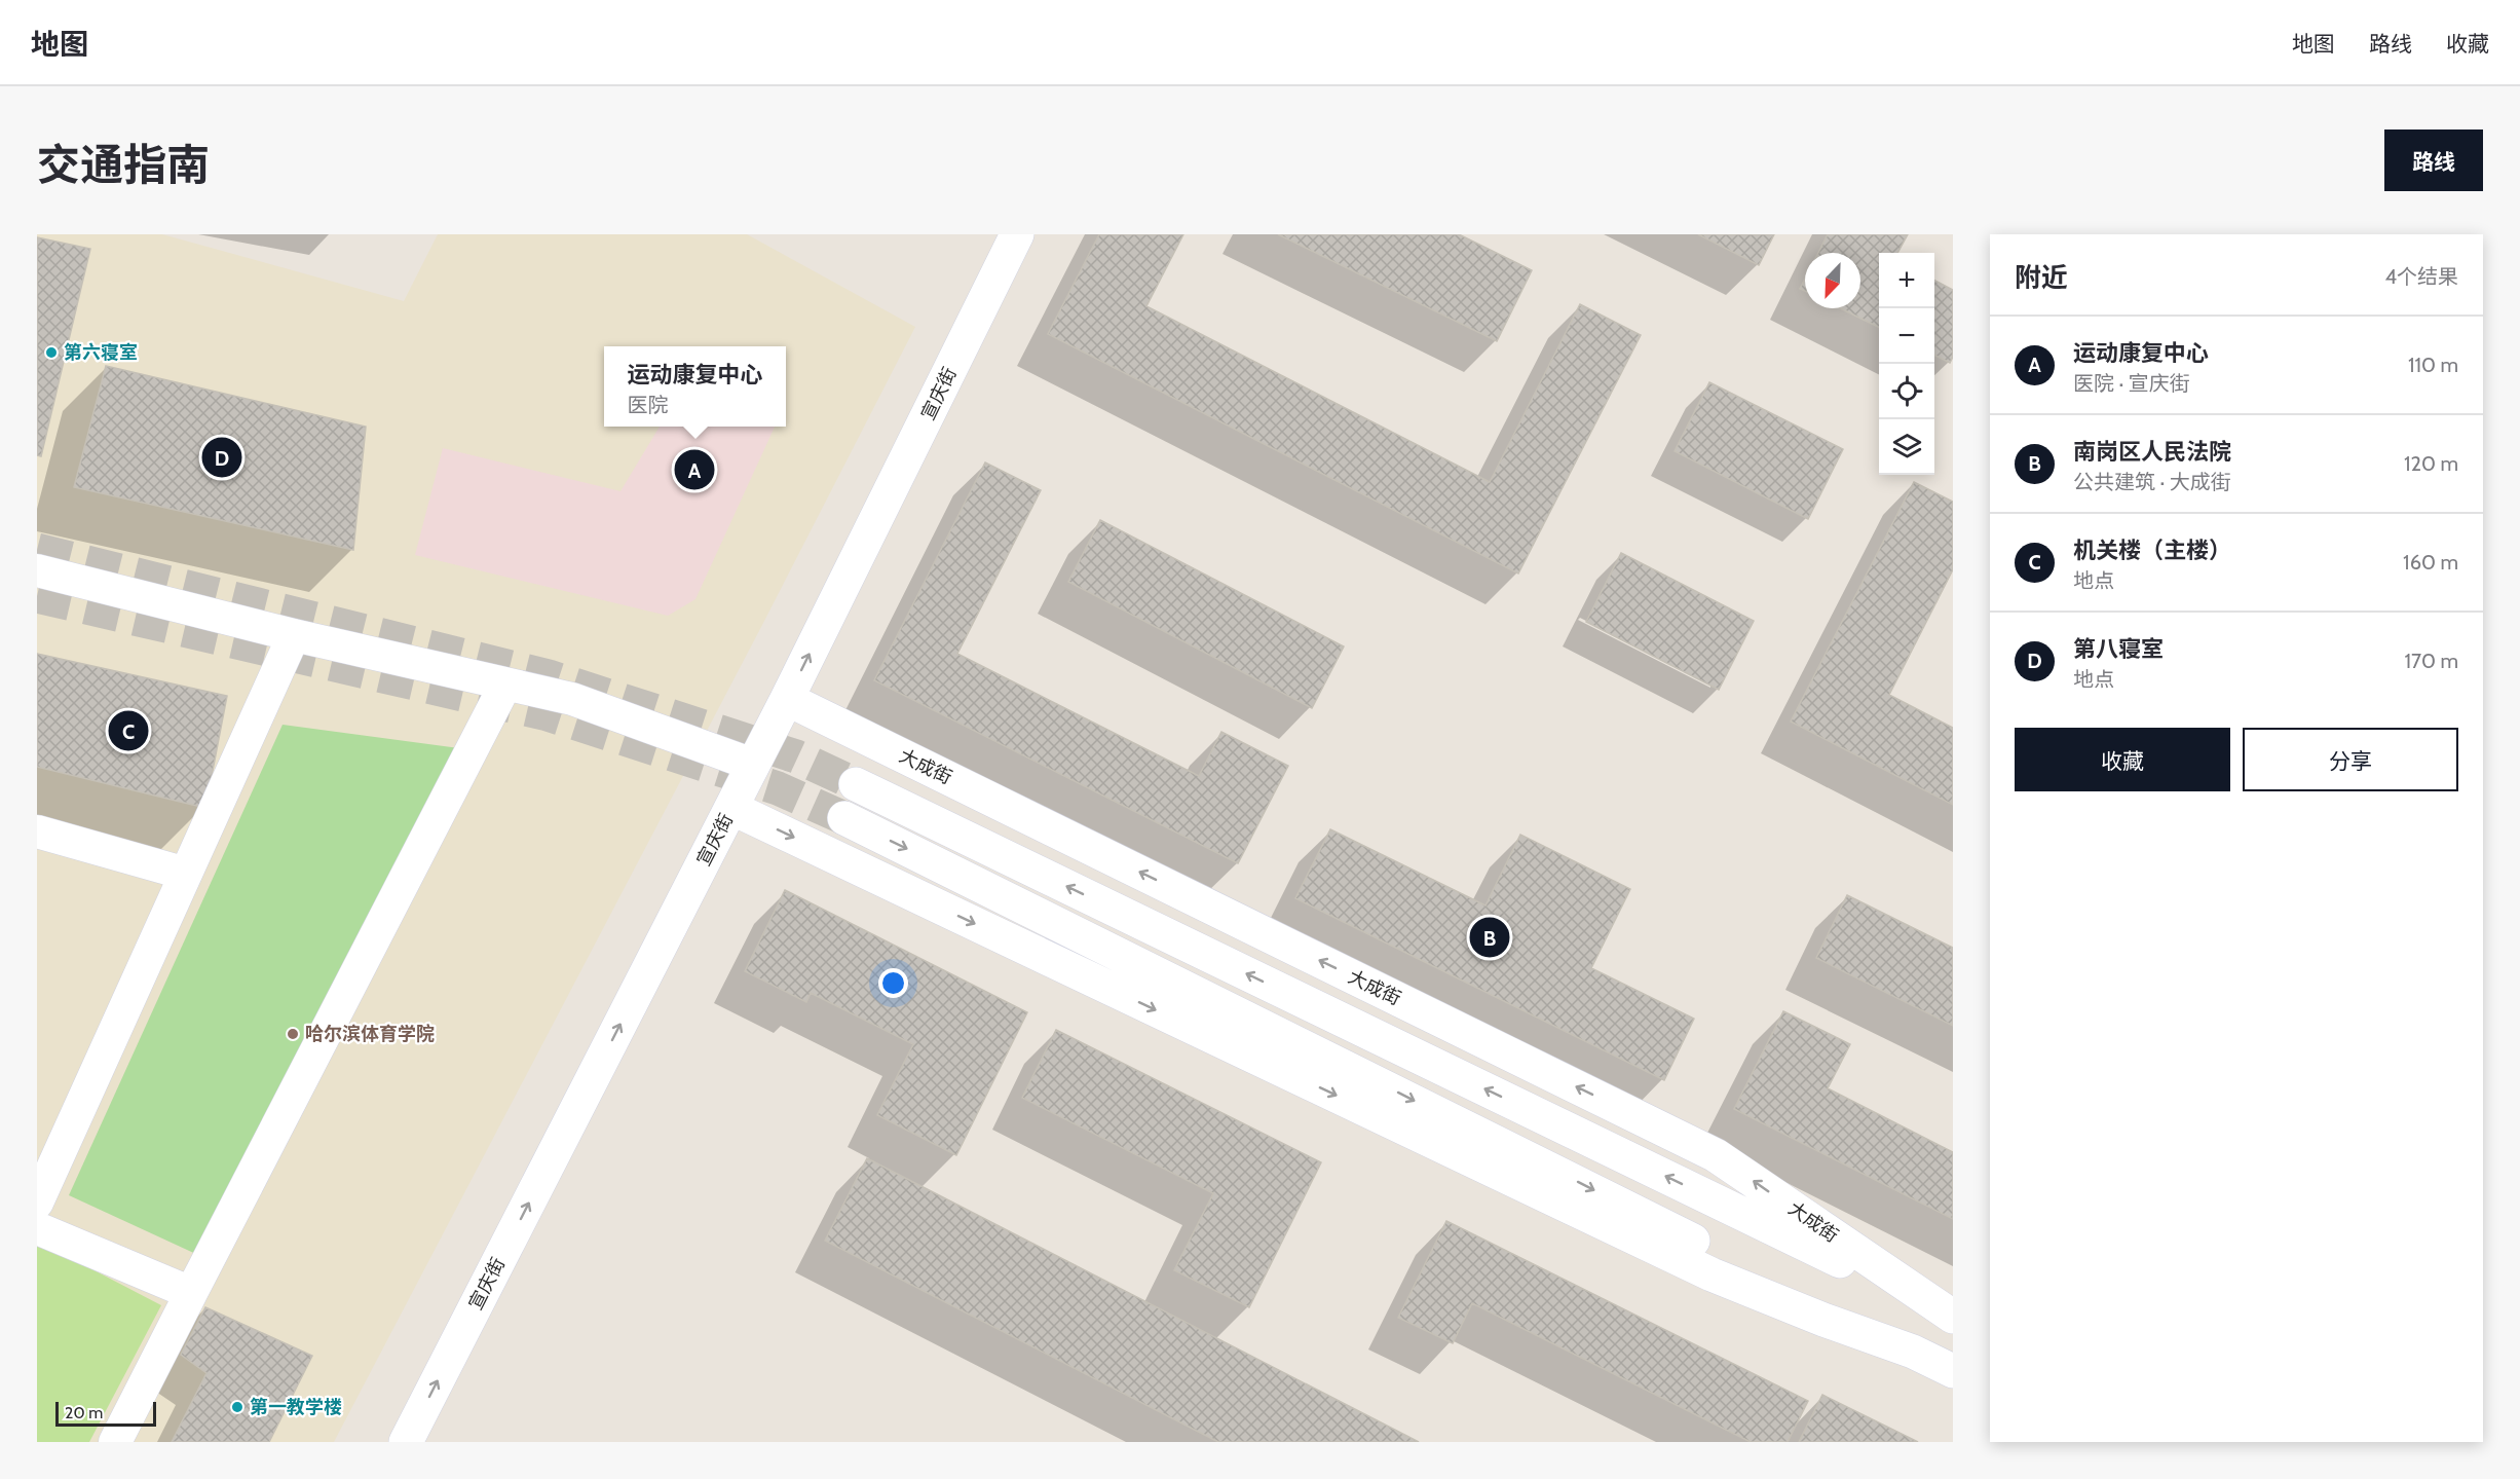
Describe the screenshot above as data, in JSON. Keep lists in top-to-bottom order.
{
  "streets": {
    "main road": ["宣庆街", "大成街"]
  },
  "crossings": [
    ["宣庆街", "大成街"]
  ],
  "one_way": ["宣庆街"],
  "places": ["第六寝室", "哈尔滨体育学院", "第一教学楼"],
  "scale_bar": "20 m",
  "north": "bottom left",
  "page": {
    "header": "地图",
    "nav": ["地图", "路线", "收藏"],
    "title": "交通指南",
    "buttons": [
      "路线",
      ["收藏", "分享"]
    ],
    "heading": ["附近", "4个结果"],
    "map_buttons": ["+", "−"],
    "list": [
      {
        "mark": "A",
        "name": "运动康复中心",
        "note": "医院 · 宣庆街",
        "value": "110 m"
      },
      {
        "mark": "B",
        "name": "南岗区人民法院",
        "note": "公共建筑 · 大成街",
        "value": "120 m"
      },
      {
        "mark": "C",
        "name": "机关楼（主楼）",
        "note": "地点",
        "value": "160 m"
      },
      {
        "mark": "D",
        "name": "第八寝室",
        "note": "地点",
        "value": "170 m"
      }
    ],
    "popup": ["运动康复中心", "医院"],
    "pins": [
      "D",
      "A",
      "C",
      "B"
    ],
    "scale": "20 m"
  }
}
